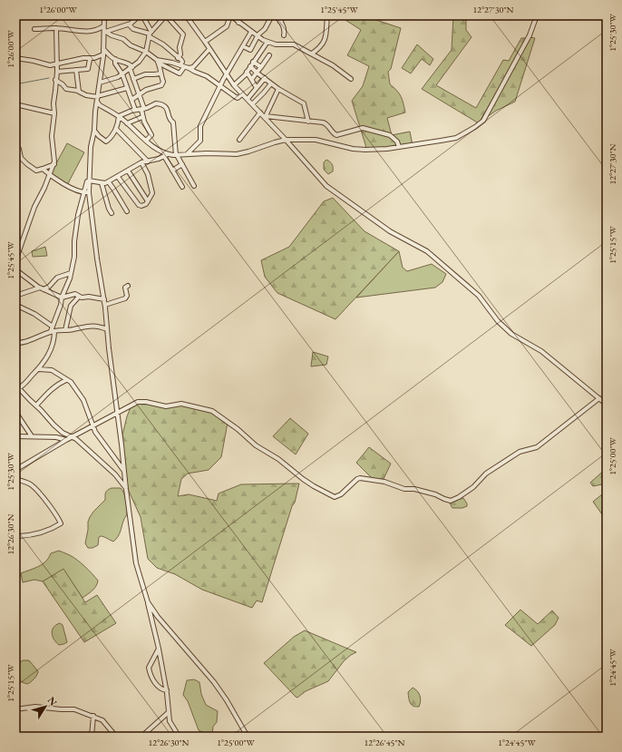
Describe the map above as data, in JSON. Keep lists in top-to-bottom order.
{
  "north": "top right",
  "coordinates": [
    "1°26'00\"W",
    "1°25'45\"W",
    "12°27'30\"N",
    "1°25'30\"W",
    "1°25'15\"W",
    "1°25'00\"W",
    "12°26'30\"N",
    "1°24'45\"W",
    "12°26'45\"N"
  ]
}
